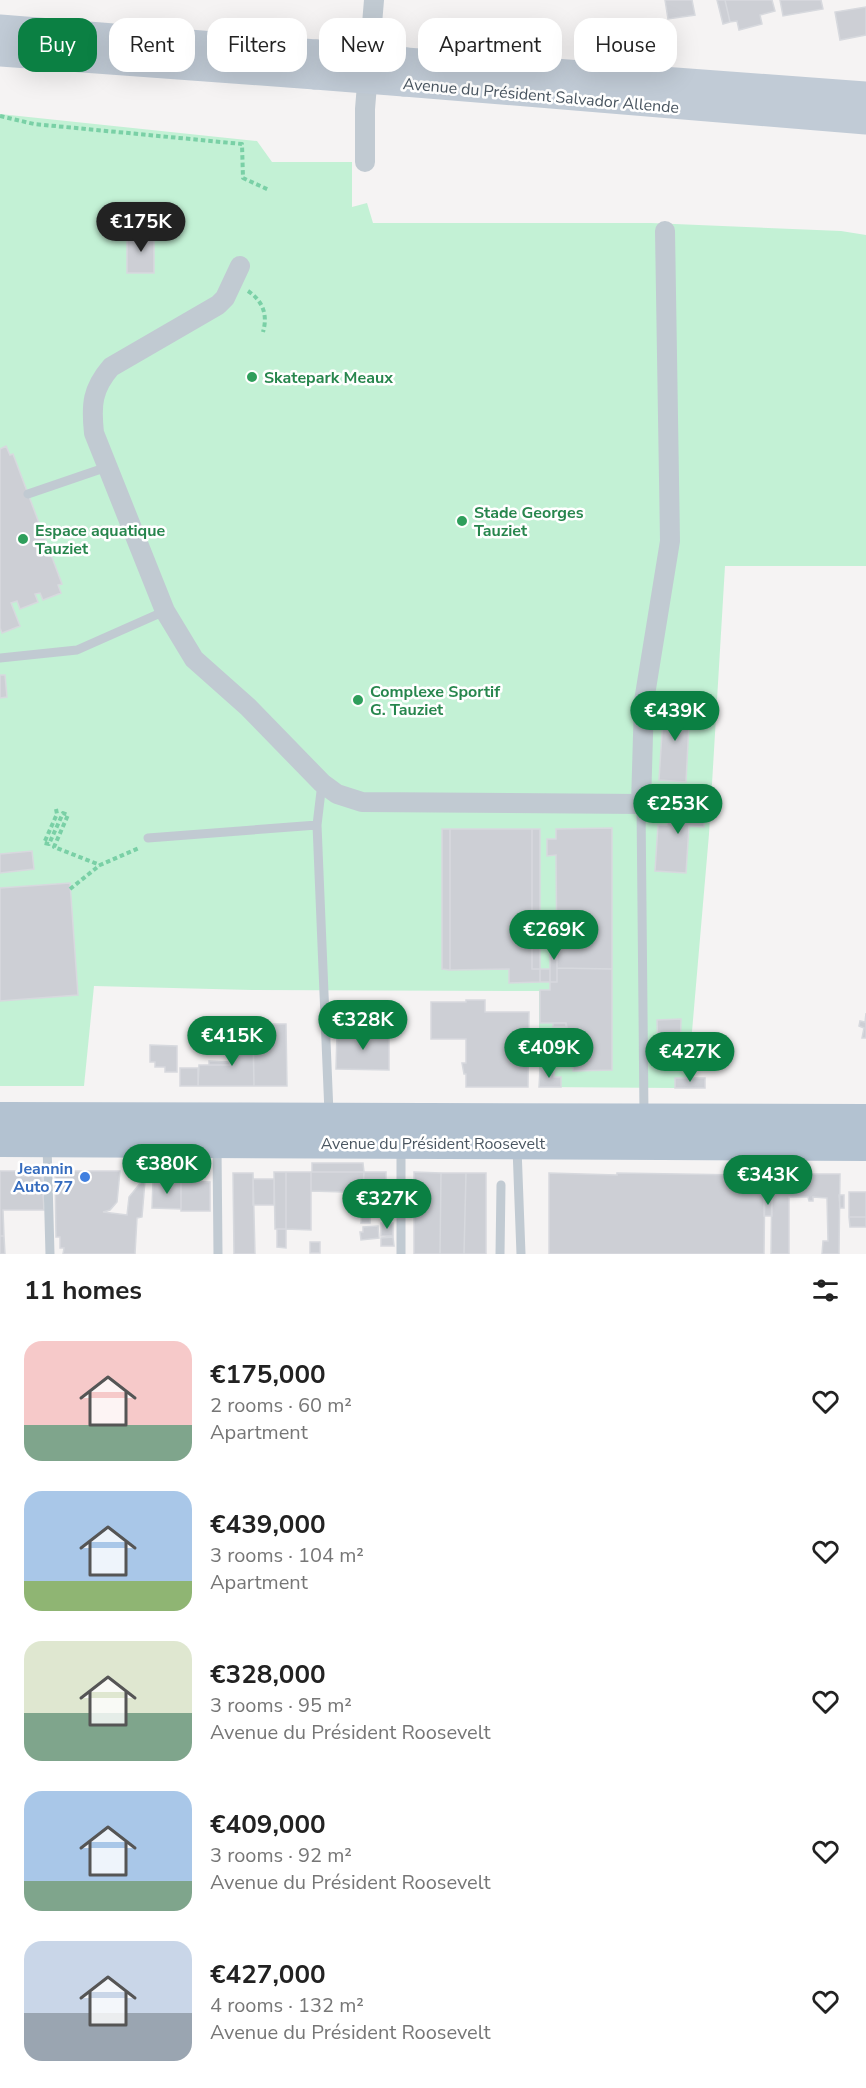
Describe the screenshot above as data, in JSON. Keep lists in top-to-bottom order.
{
  "streets": {
    "main road": ["Avenue du Président Roosevelt"],
    "street": ["Avenue du Président Salvador Allende"]
  },
  "places": [
    "Skatepark Meaux",
    "Stade Georges Tauziet",
    "Espace aquatique Tauziet",
    "Complexe Sportif G. Tauziet",
    "Jeannin Auto 77"
  ],
  "page": {
    "chip": [
      "Buy",
      "Rent",
      "Filters",
      "New",
      "Apartment",
      "House"
    ],
    "price": [
      "€175K",
      "€439K",
      "€253K",
      "€269K",
      "€328K",
      "€415K",
      "€409K",
      "€427K",
      "€380K",
      "€343K",
      "€327K"
    ],
    "heading": "11 homes",
    "list": [
      {
        "name": "€175,000",
        "note": "2 rooms · 60 m² · Apartment"
      },
      {
        "name": "€439,000",
        "note": "3 rooms · 104 m² · Apartment"
      },
      {
        "name": "€328,000",
        "note": "3 rooms · 95 m² · Avenue du Président Roosevelt"
      },
      {
        "name": "€409,000",
        "note": "3 rooms · 92 m² · Avenue du Président Roosevelt"
      },
      {
        "name": "€427,000",
        "note": "4 rooms · 132 m² · Avenue du Président Roosevelt"
      }
    ]
  }
}
